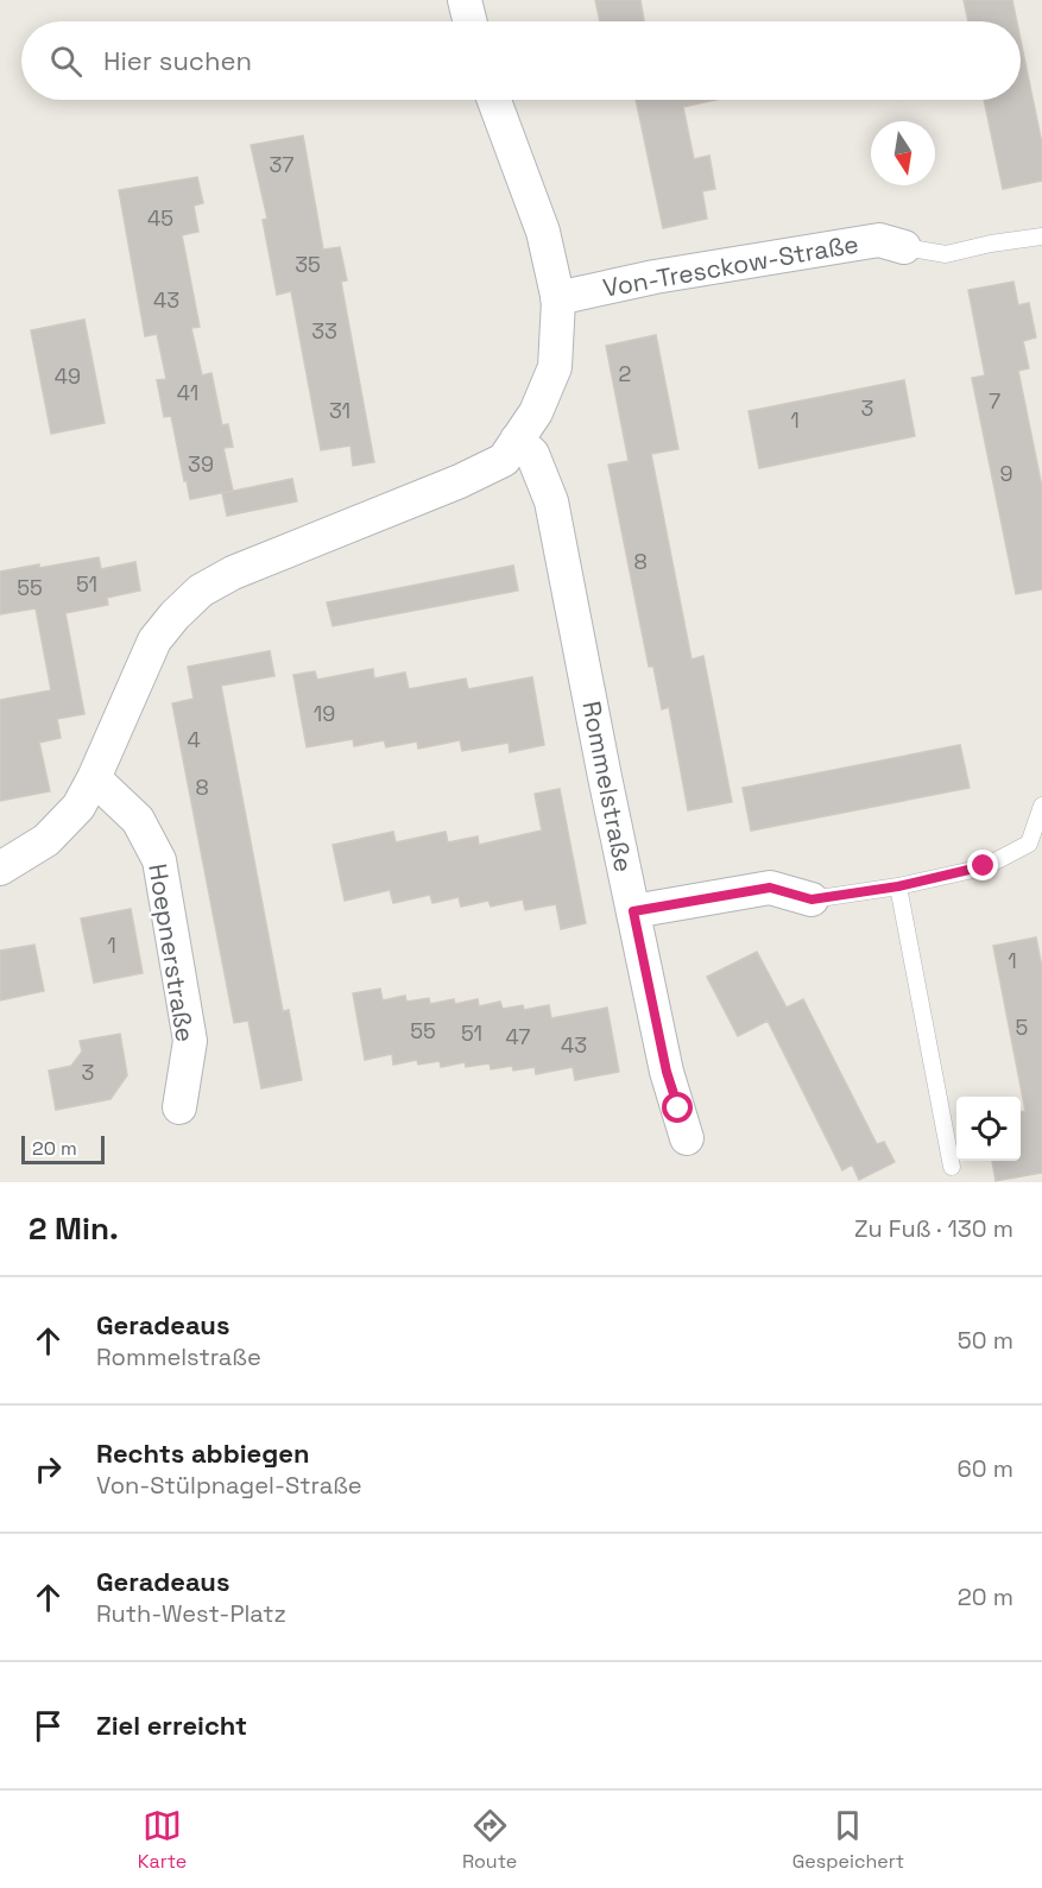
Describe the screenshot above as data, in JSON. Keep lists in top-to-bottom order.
{
  "streets": {
    "street": ["Von-Tresckow-Straße", "Rommelstraße", "Hoepnerstraße"]
  },
  "house_numbers": [
    "37",
    "45",
    "35",
    "43",
    "33",
    "2",
    "49",
    "41",
    "7",
    "3",
    "31",
    "1",
    "39",
    "9",
    "8",
    "51",
    "55",
    "19",
    "4",
    "8",
    "1",
    "1",
    "5",
    "55",
    "51",
    "47",
    "43",
    "3"
  ],
  "scale_bar": "20 m",
  "north": "bottom",
  "page": {
    "search": "Hier suchen",
    "scale": "20 m",
    "heading": ["2 Min.", "Zu Fuß · 130 m"],
    "list": [
      ["Geradeaus", "Rommelstraße", "50 m"],
      ["Rechts abbiegen", "Von-Stülpnagel-Straße", "60 m"],
      ["Geradeaus", "Ruth-West-Platz", "20 m"],
      "Ziel erreicht"
    ],
    "nav": ["Karte", "Route", "Gespeichert"]
  }
}
